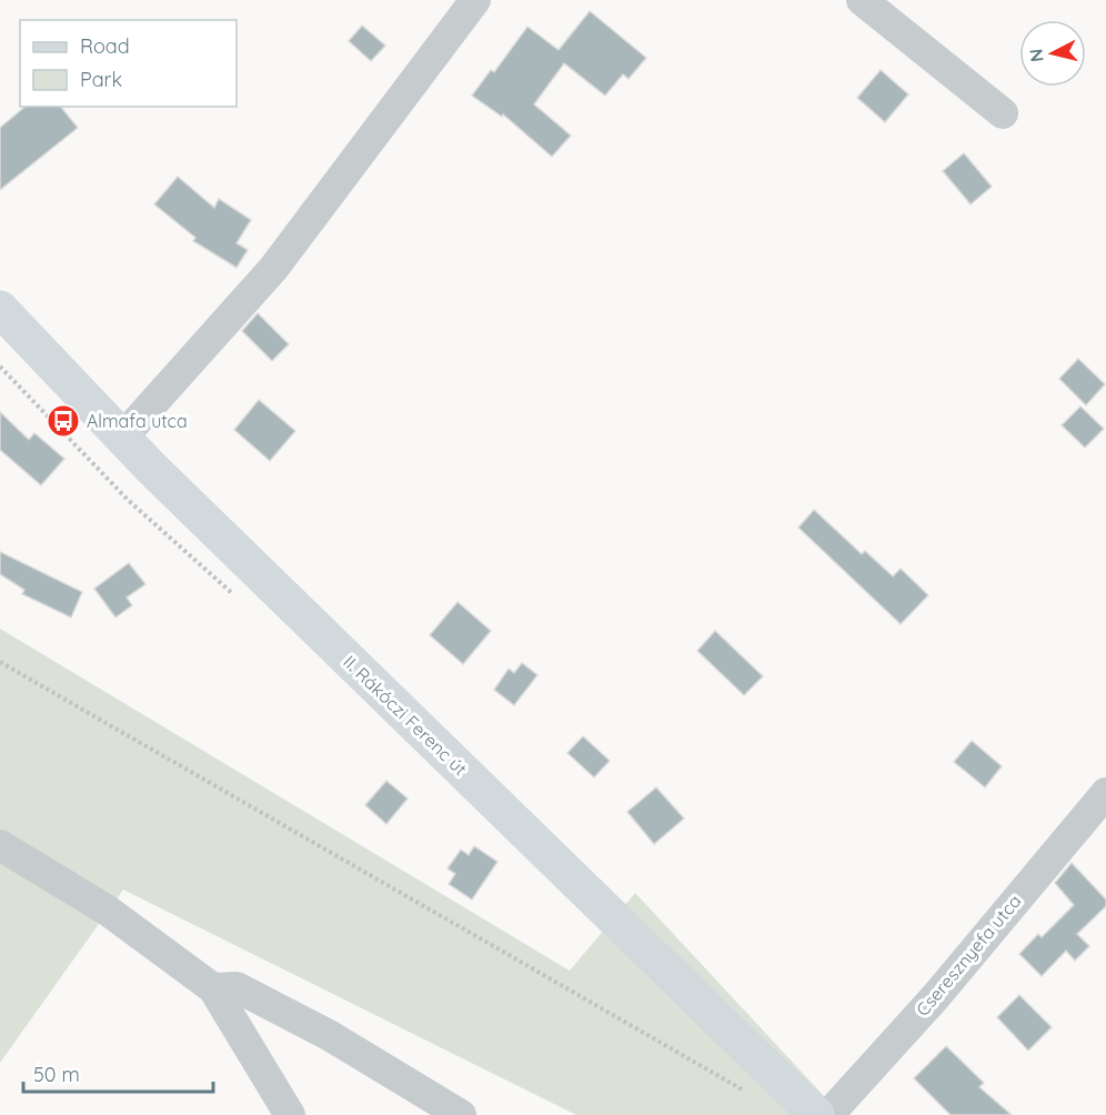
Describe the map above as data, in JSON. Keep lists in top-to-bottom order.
{
  "streets": {
    "main road": ["II. Rákóczi Ferenc út"],
    "street": ["Cseresznyefa utca"]
  },
  "places": {
    "bus stop": ["Almafa utca"]
  },
  "legend": ["Road", "Park"],
  "scale_bar": "50 m",
  "north": "left"
}
